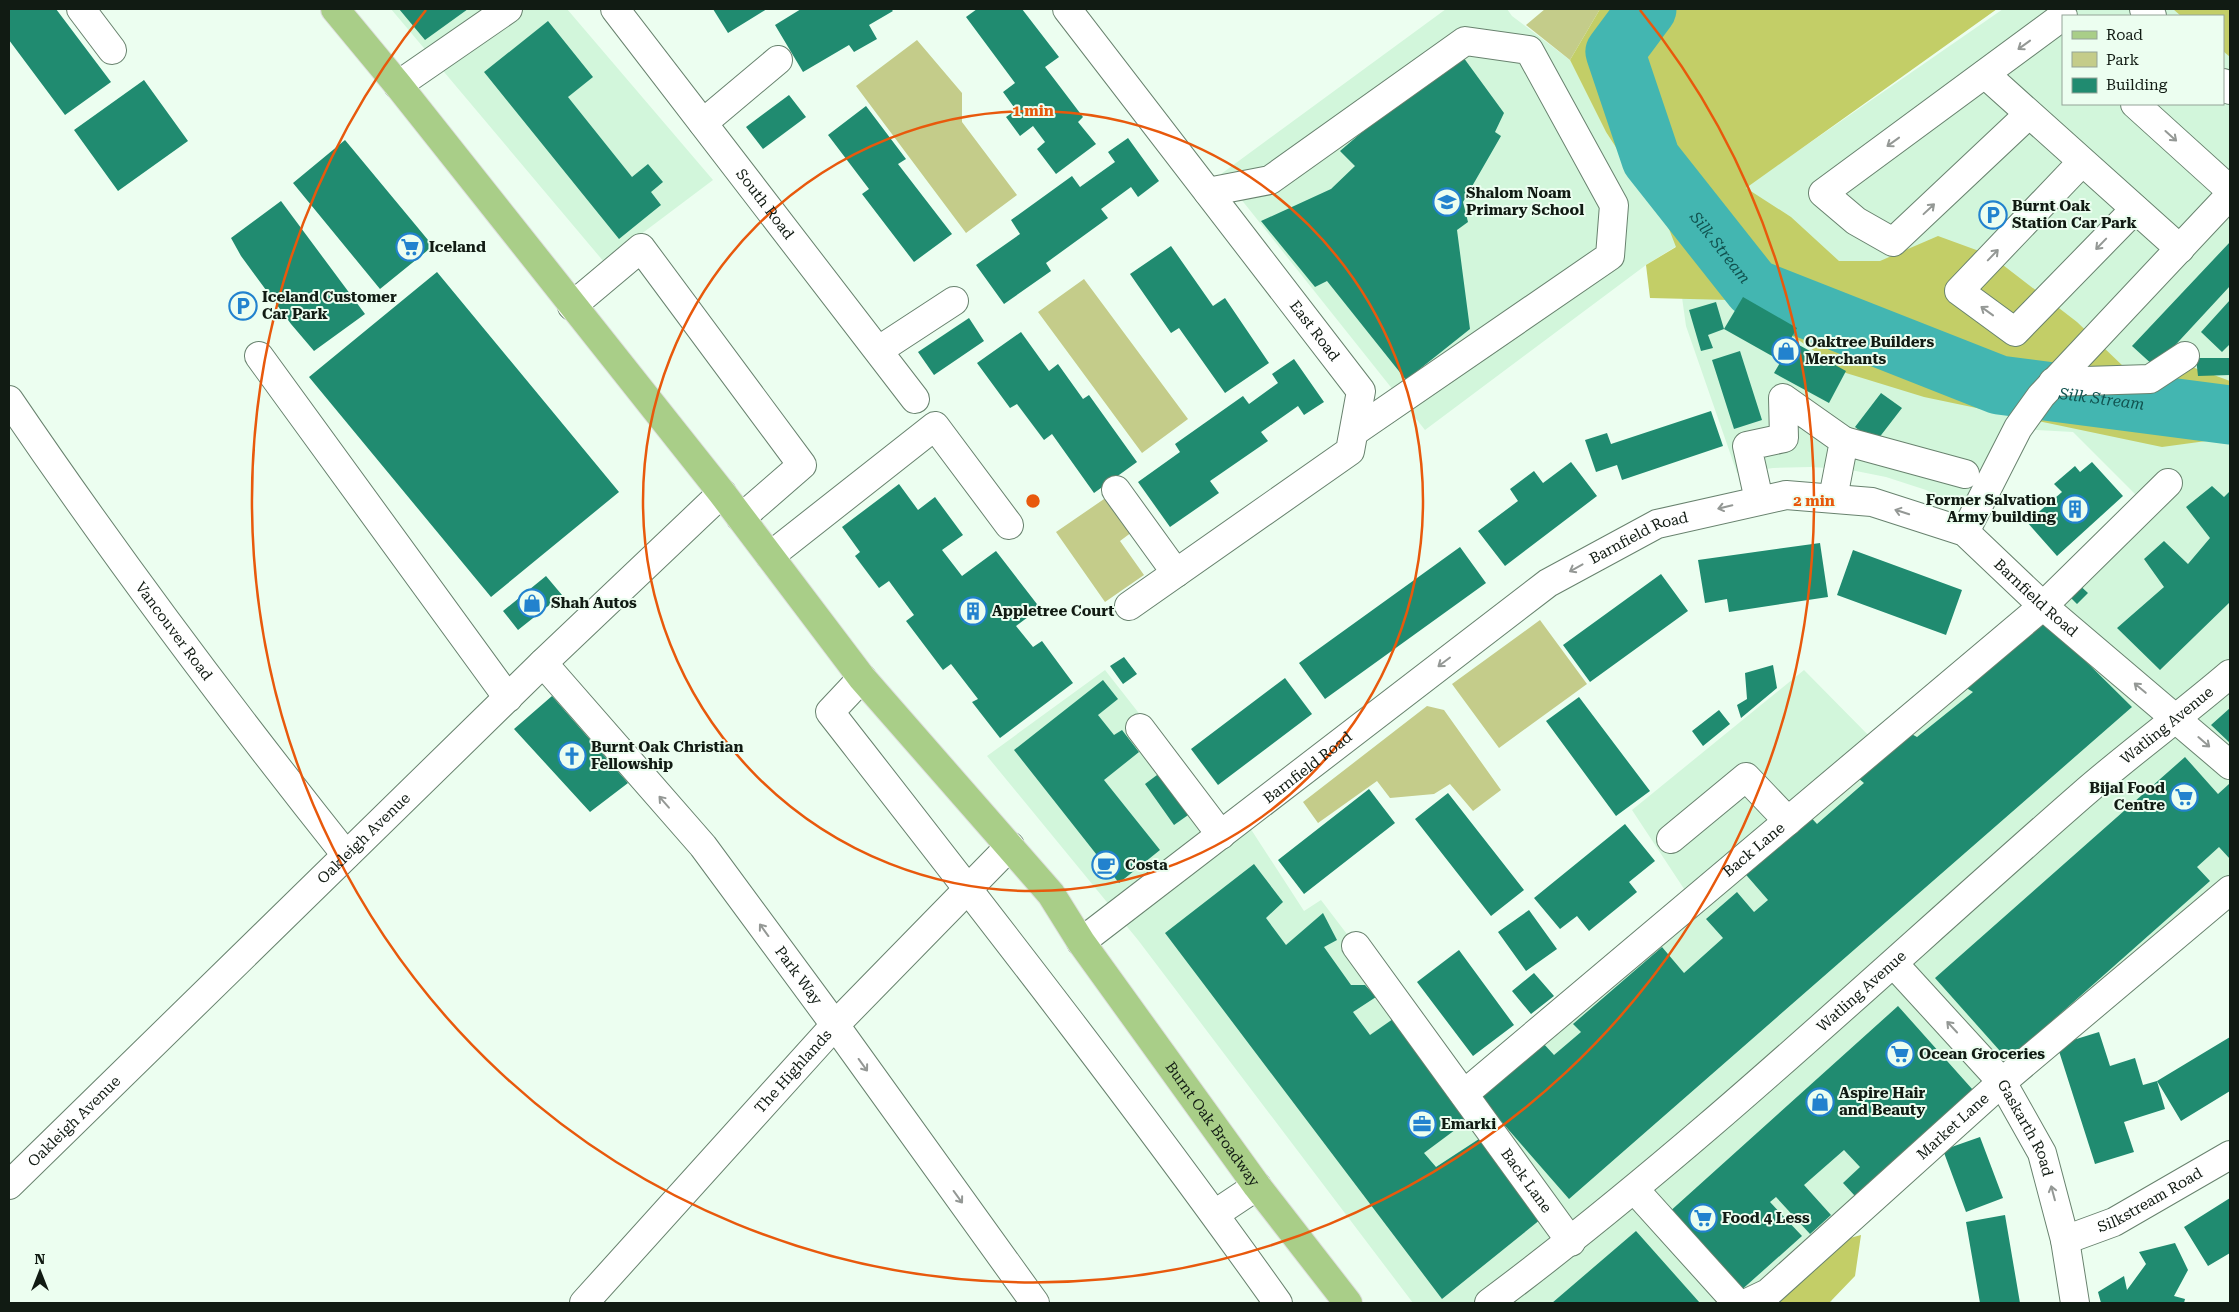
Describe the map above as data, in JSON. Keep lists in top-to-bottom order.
{
  "streets": {
    "main road": ["Burnt Oak Broadway"],
    "street": [
      "South Road",
      "East Road",
      "Barnfield Road",
      "Vancouver Road",
      "Watling Avenue",
      "Oakleigh Avenue",
      "Back Lane",
      "Park Way",
      "The Highlands",
      "Market Lane",
      "Gaskarth Road",
      "Silkstream Road"
    ]
  },
  "crossings": [
    ["Barnfield Road", "Watling Avenue"],
    ["Barnfield Road", "Back Lane"],
    ["Barnfield Road", "Burnt Oak Broadway"],
    ["Vancouver Road", "Oakleigh Avenue"],
    ["Watling Avenue", "Back Lane"],
    ["Watling Avenue", "Gaskarth Road"],
    ["Oakleigh Avenue", "Park Way"],
    ["Oakleigh Avenue", "Burnt Oak Broadway"],
    ["Park Way", "The Highlands"],
    ["The Highlands", "Burnt Oak Broadway"],
    ["Market Lane", "Gaskarth Road"],
    ["Gaskarth Road", "Silkstream Road"]
  ],
  "one_way": ["Gaskarth Road"],
  "water": ["Silk Stream"],
  "places": {
    "school or university": ["Shalom Noam Primary School"],
    "parking": ["Burnt Oak Station Car Park", "Iceland Customer Car Park"],
    "supermarket": [
      "Iceland",
      "Bijal Food Centre",
      "Ocean Groceries",
      "Food 4 Less"
    ],
    "shop": ["Oaktree Builders Merchants", "Shah Autos", "Aspire Hair and Beauty"],
    "building": ["Former Salvation Army building", "Appletree Court"],
    "church": ["Burnt Oak Christian Fellowship"],
    "cafe": ["Costa"],
    "office": ["Emarki"]
  },
  "legend": ["Road", "Park", "Building"],
  "north": "top",
  "rings": ["1 min", "2 min"]
}
